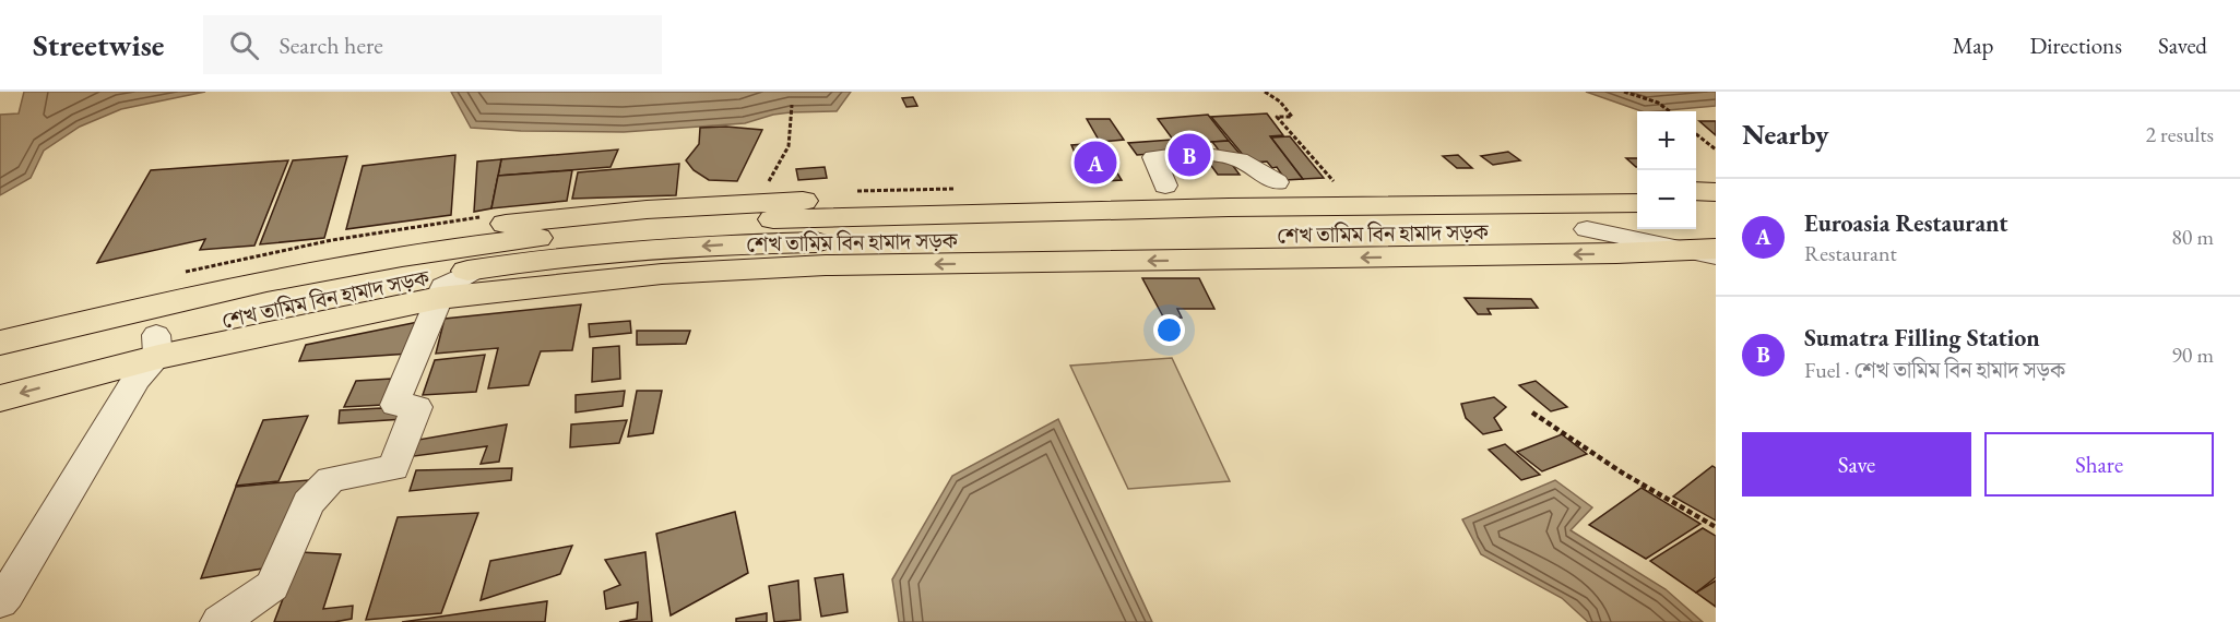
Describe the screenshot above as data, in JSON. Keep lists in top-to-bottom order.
{
  "streets": {
    "main road": ["শেখ তামিম বিন হামাদ সড়ক"]
  },
  "page": {
    "header": "Streetwise",
    "search": "Search here",
    "nav": ["Map", "Directions", "Saved"],
    "heading": ["Nearby", "2 results"],
    "map_buttons": ["+", "−"],
    "pins": ["B", "A"],
    "list": [
      {
        "mark": "A",
        "name": "Euroasia Restaurant",
        "note": "Restaurant",
        "value": "80 m"
      },
      {
        "mark": "B",
        "name": "Sumatra Filling Station",
        "note": "Fuel · শেখ তামিম বিন হামাদ সড়ক",
        "value": "90 m"
      }
    ],
    "buttons": ["Save", "Share"]
  }
}
